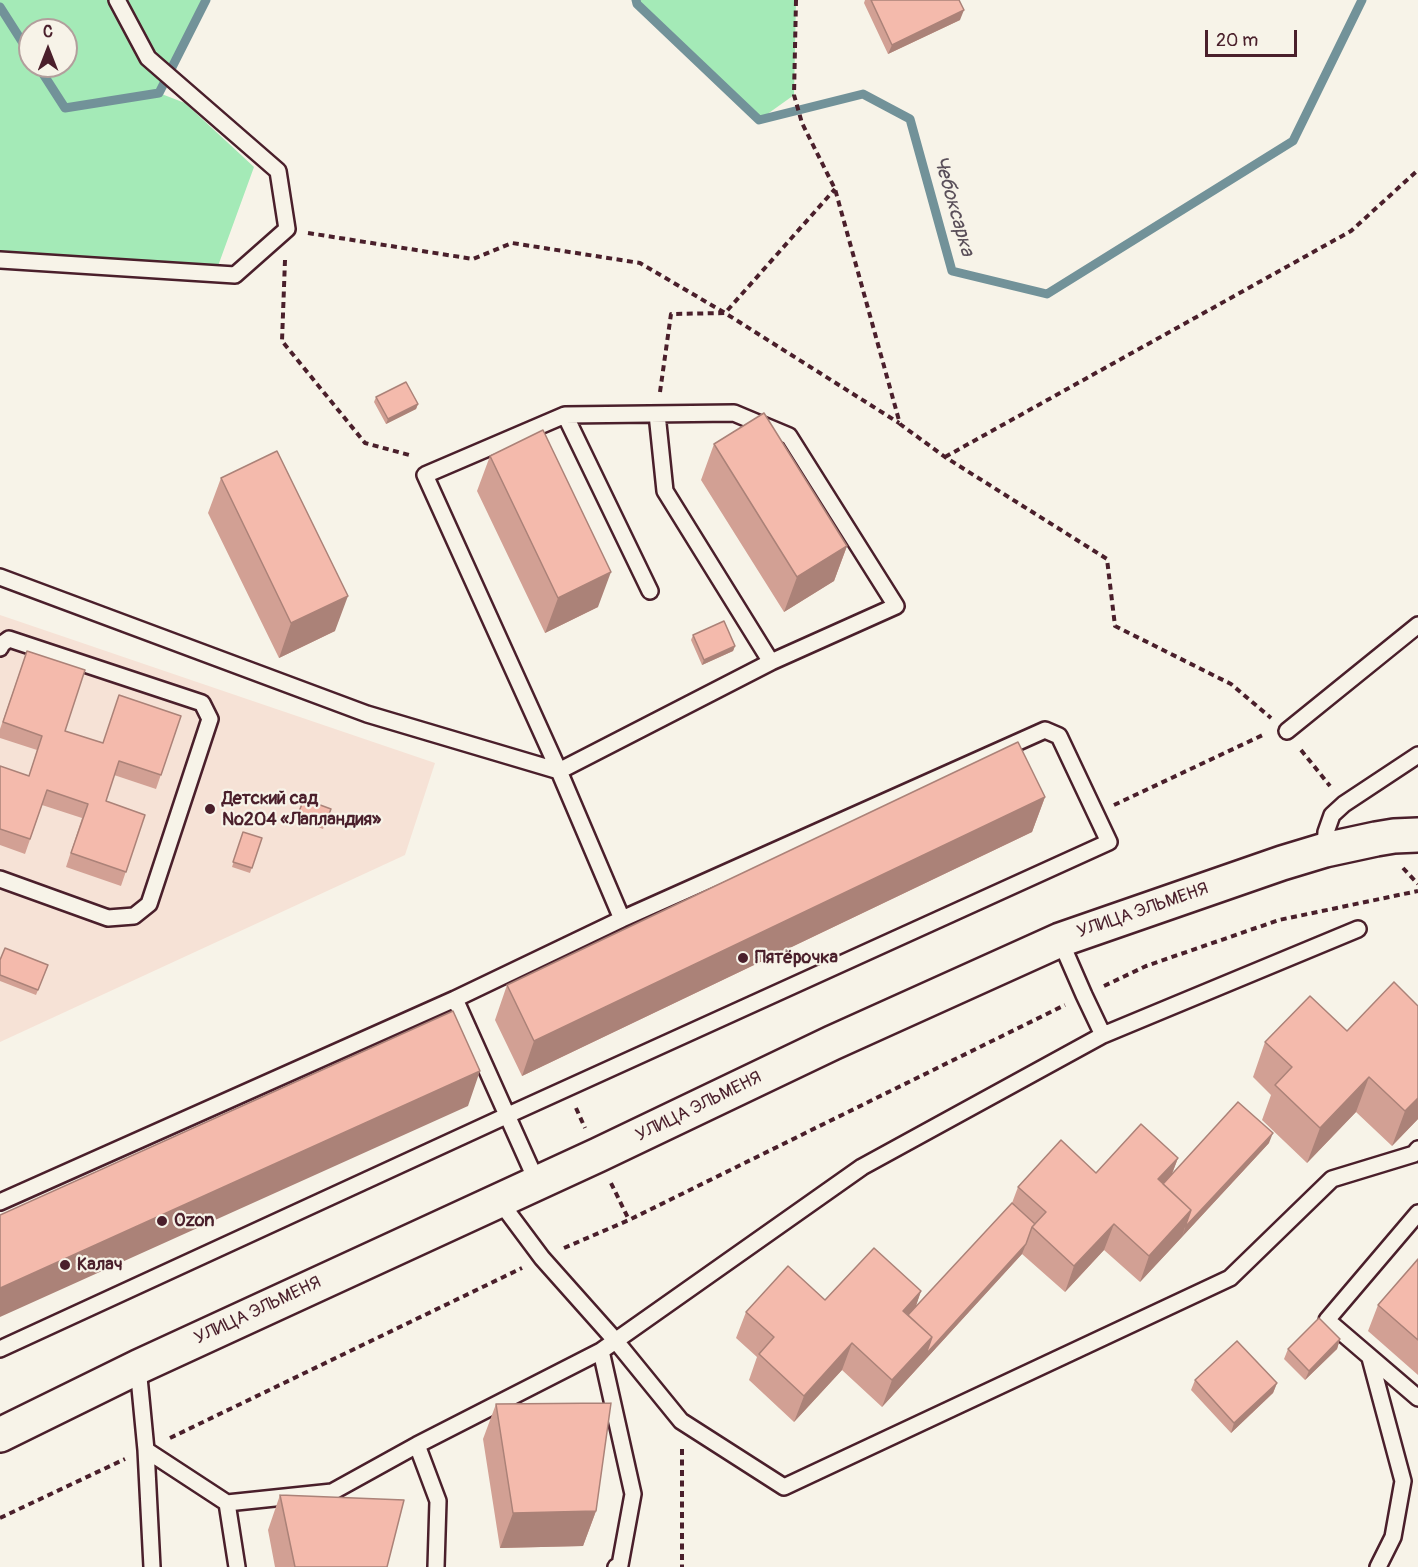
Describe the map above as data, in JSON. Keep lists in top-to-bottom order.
{
  "streets": {
    "street": ["УЛИЦА ЭЛЬМЕНЯ"]
  },
  "water": ["Чебоксарка"],
  "places": [
    "Детский сад №204 «Лапландия»",
    "Пятёрочка",
    "Ozon",
    "Калач"
  ],
  "scale_bar": "20 m",
  "north": "top"
}
